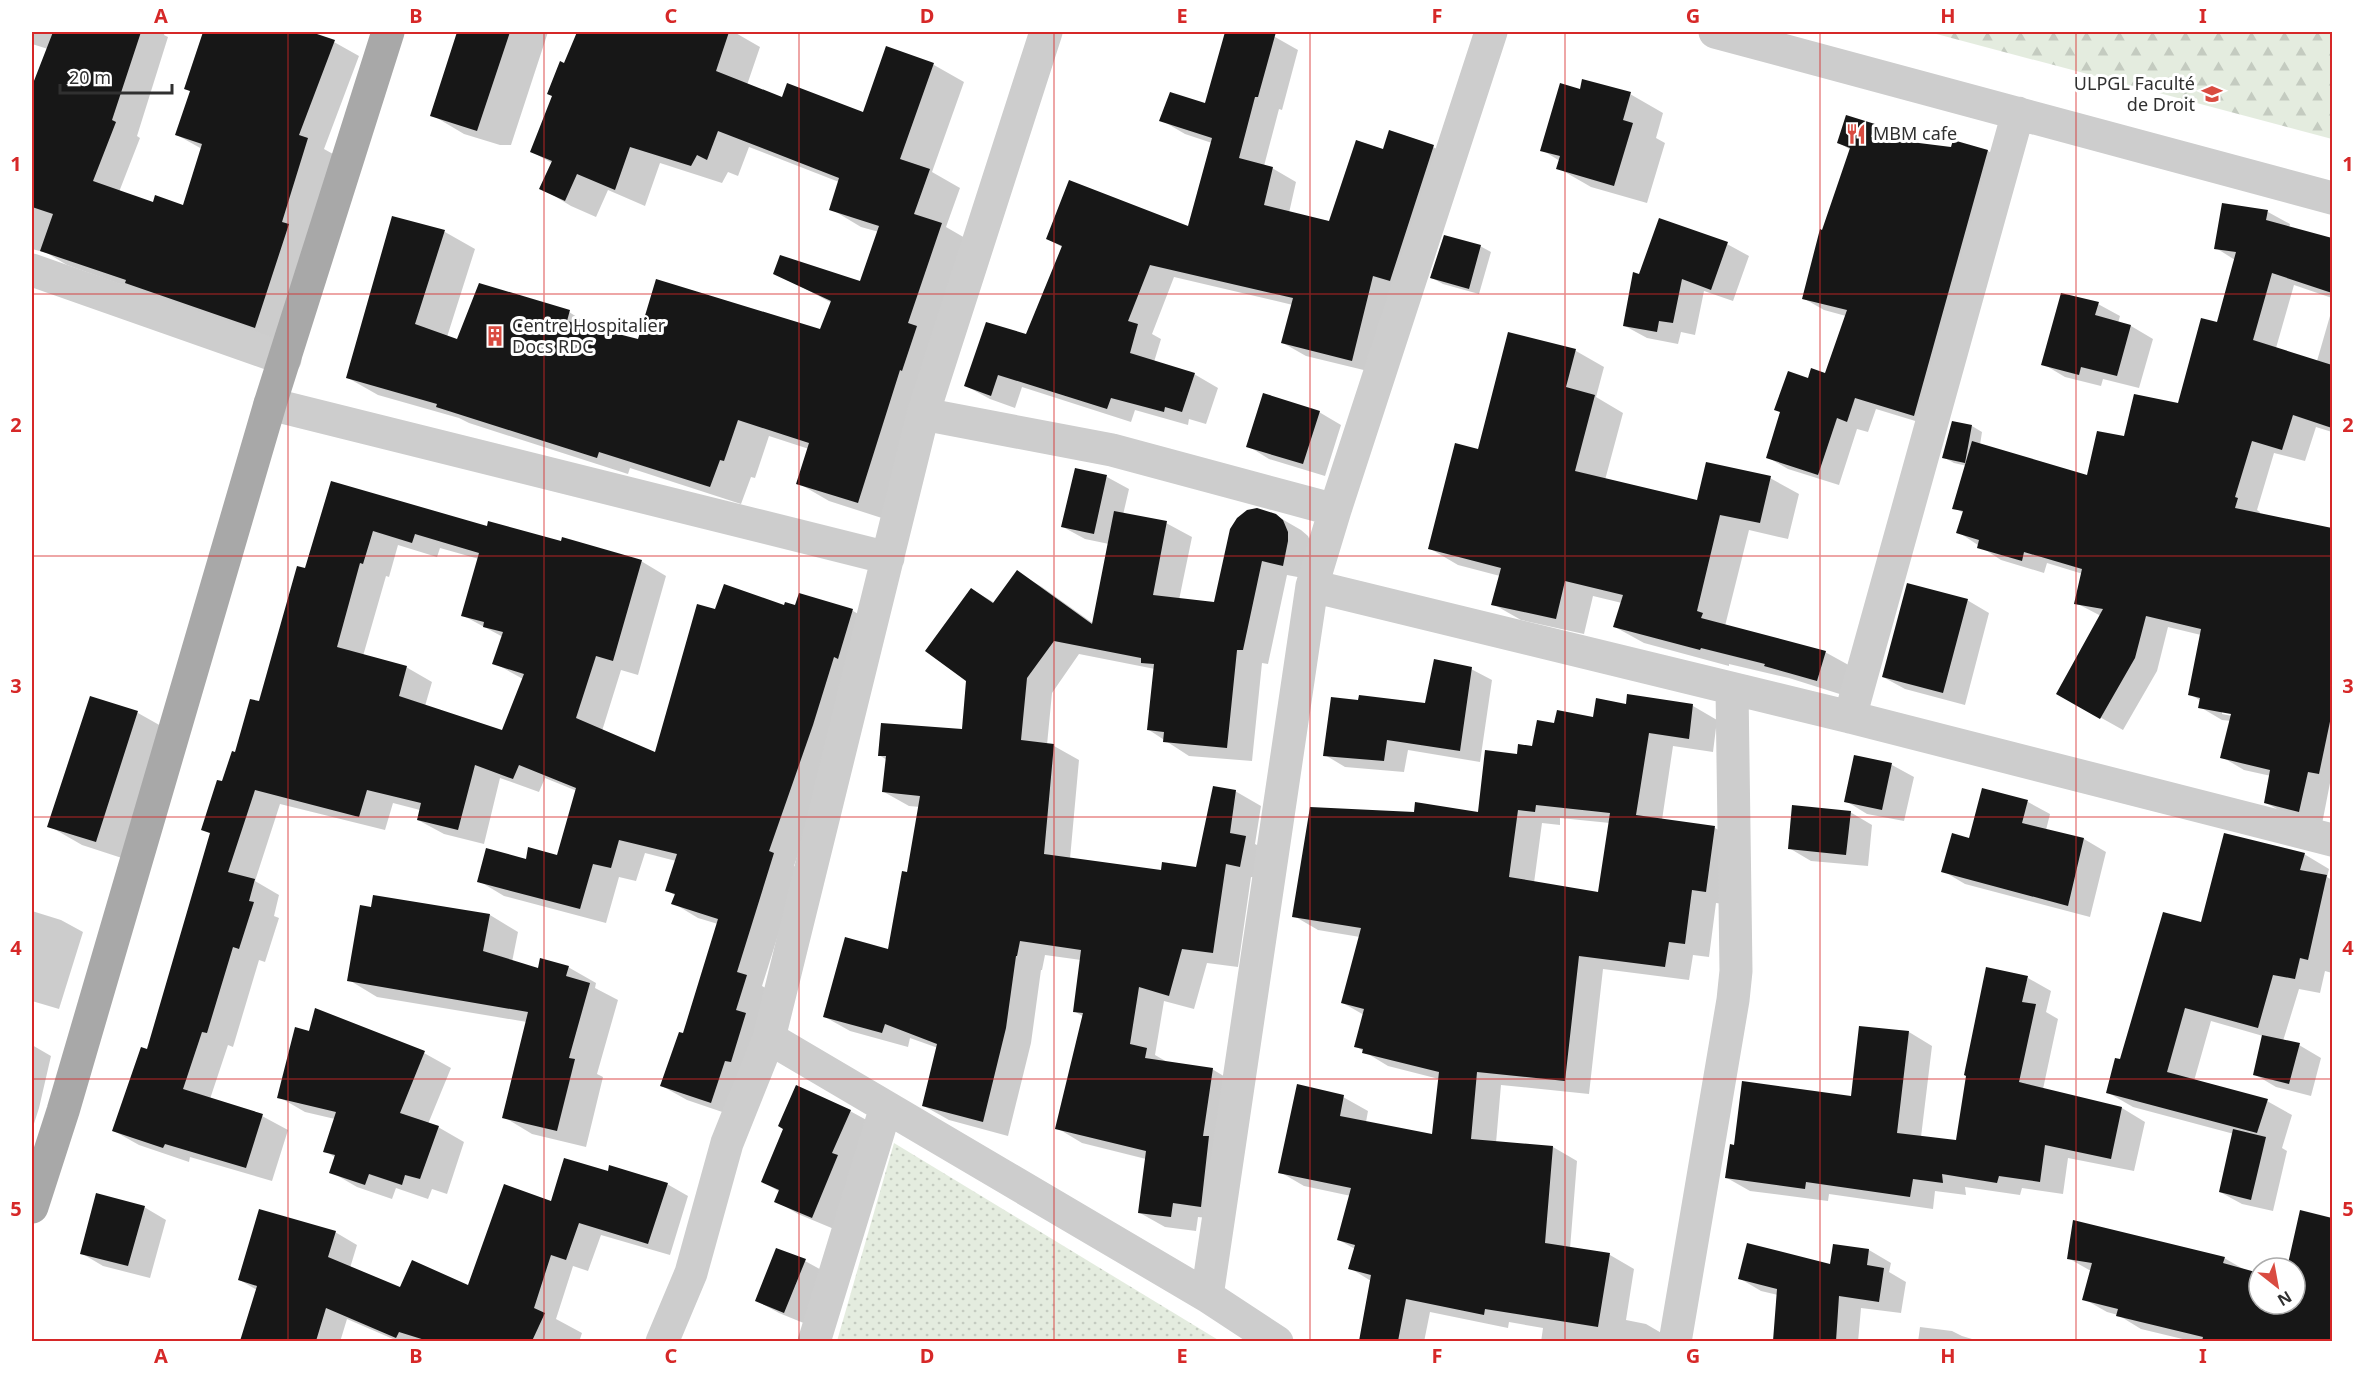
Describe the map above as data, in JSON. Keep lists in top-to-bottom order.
{
  "places": {
    "school or university": ["ULPGL Faculté de Droit"],
    "restaurant": ["MBM cafe"],
    "building": ["Centre Hospitalier Docs RDC"]
  },
  "scale_bar": "20 m",
  "north": "bottom right",
  "grid": {
    "columns": [
      "A",
      "B",
      "C",
      "D",
      "E",
      "F",
      "G",
      "H",
      "I"
    ],
    "rows": [
      "1",
      "2",
      "3",
      "4",
      "5"
    ]
  }
}
